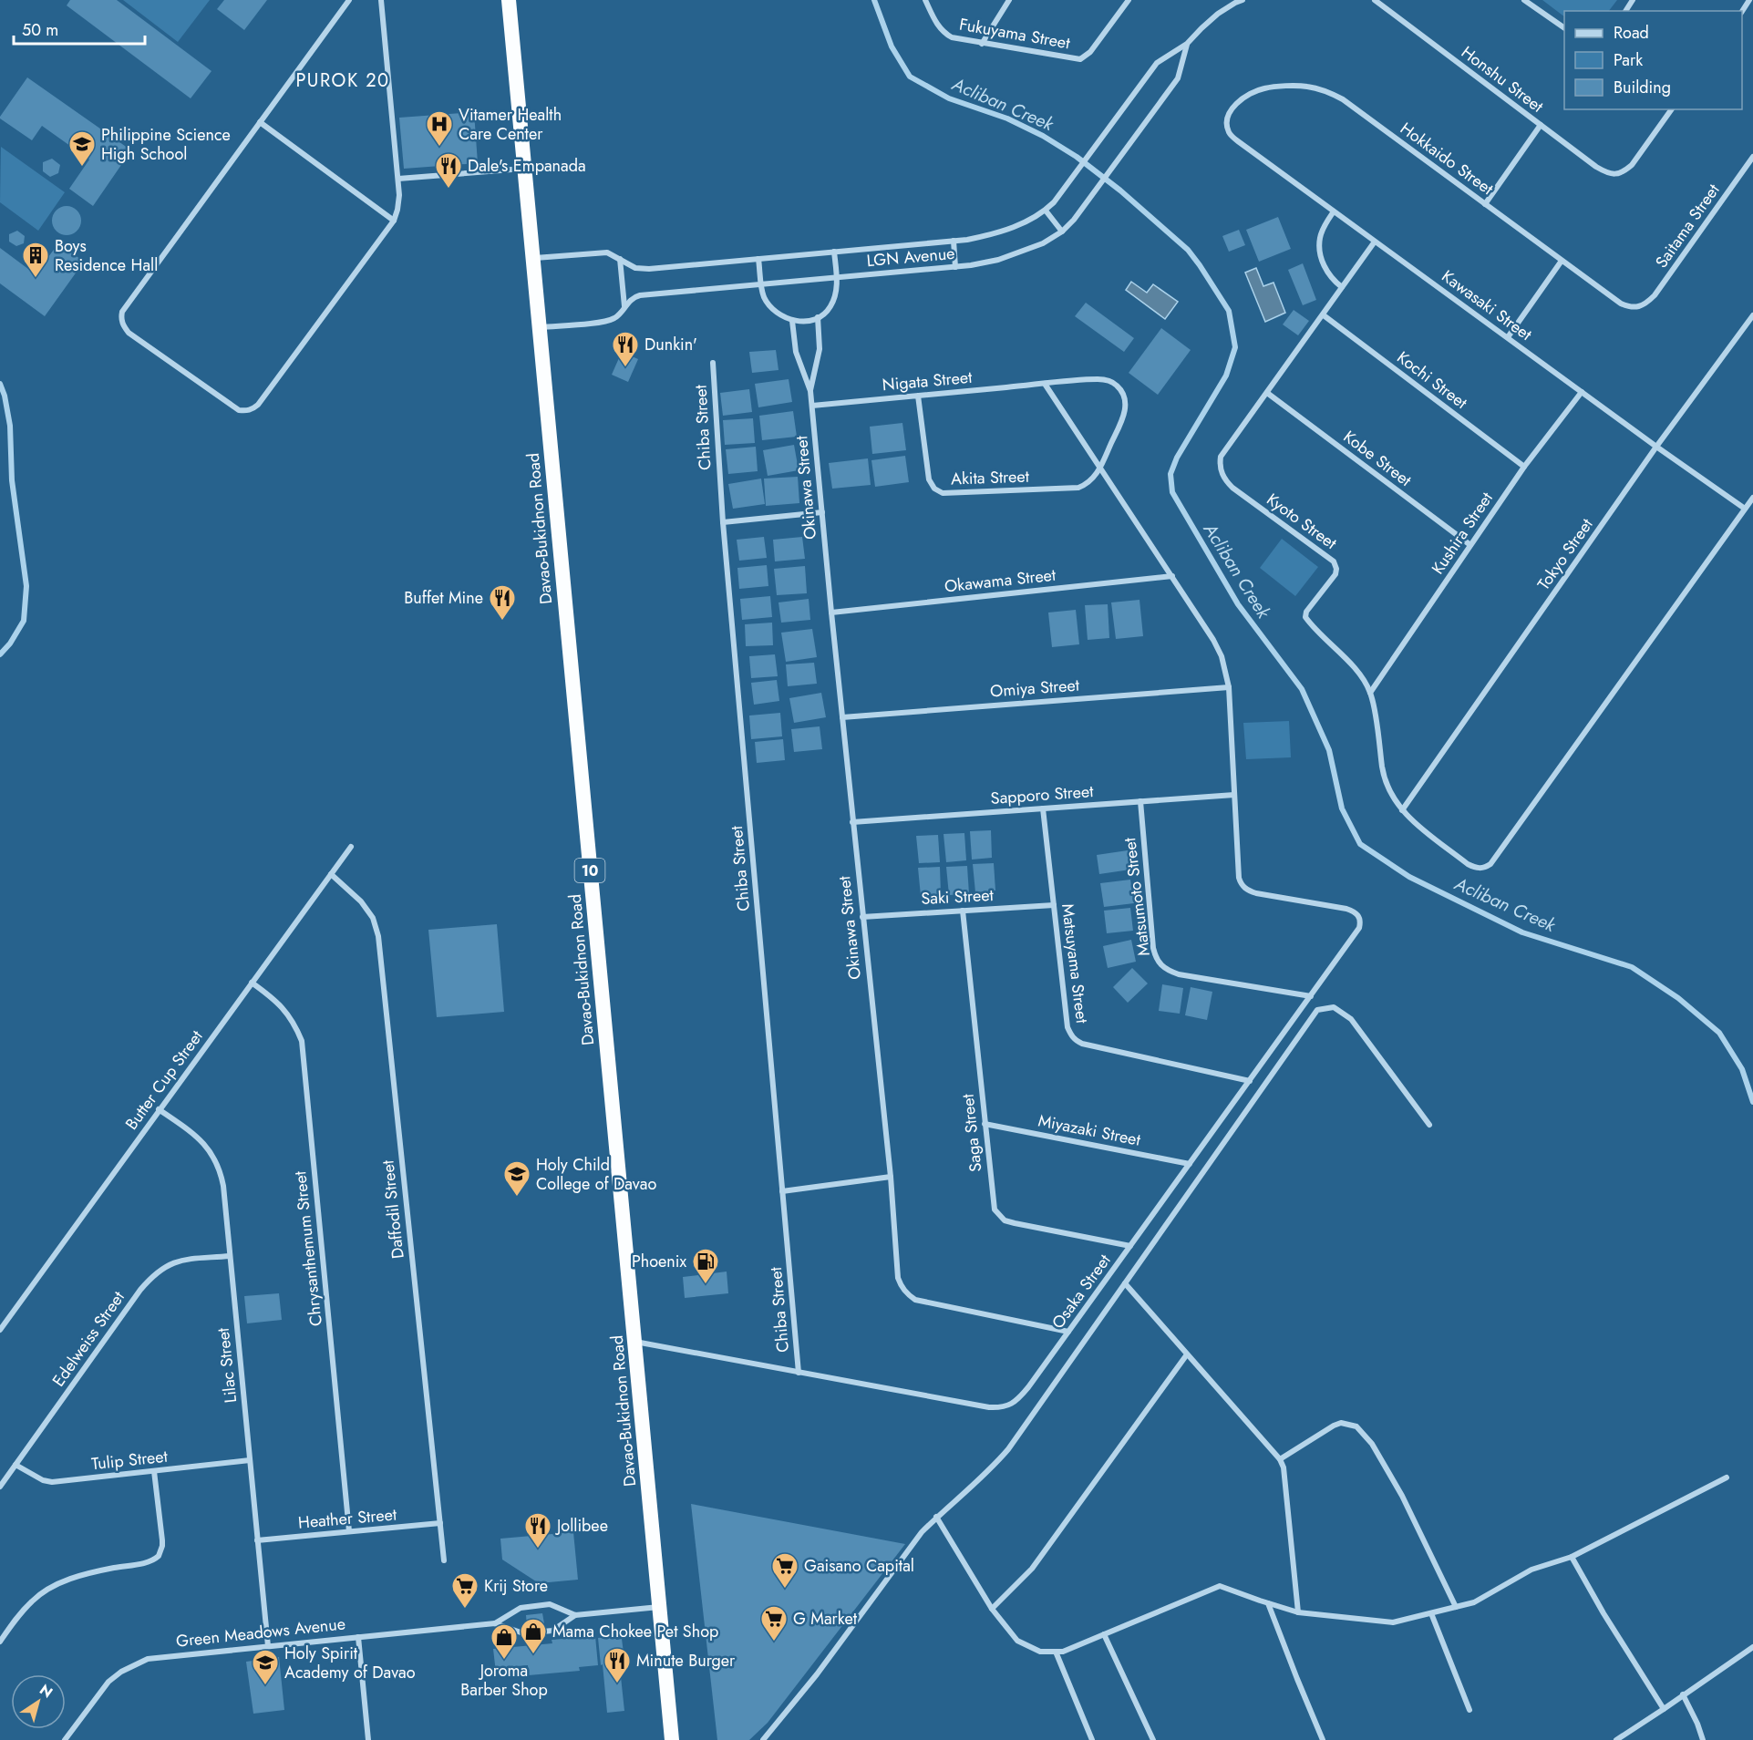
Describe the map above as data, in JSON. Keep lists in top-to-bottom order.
{
  "streets": {
    "highway": ["Davao-Bukidnon Road", "10"],
    "street": [
      "Fukuyama Street",
      "Honshu Street",
      "Hokkaido Street",
      "Saitama Street",
      "LGN Avenue",
      "Kawasaki Street",
      "Kochi Street",
      "Nigata Street",
      "Chiba Street",
      "Kobe Street",
      "Akita Street",
      "Okinawa Street",
      "Kyoto Street",
      "Kushira Street",
      "Tokyo Street",
      "Okawama Street",
      "Omiya Street",
      "Sapporo Street",
      "Saki Street",
      "Matsumoto Street",
      "Matsuyama Street",
      "Butter Cup Street",
      "Miyazaki Street",
      "Saga Street",
      "Daffodil Street",
      "Chrysanthemum Street",
      "Osaka Street",
      "Edelweiss Street",
      "Lilac Street",
      "Tulip Street",
      "Heather Street",
      "Green Meadows Avenue"
    ]
  },
  "crossings": [
    ["Hokkaido Street", "Saitama Street"],
    ["Hokkaido Street", "Kawasaki Street"],
    ["LGN Avenue", "Davao-Bukidnon Road"],
    ["Kawasaki Street", "Kyoto Street"],
    ["Kawasaki Street", "Kushira Street"],
    ["Kawasaki Street", "Tokyo Street"],
    ["Kochi Street", "Kyoto Street"],
    ["Kochi Street", "Kushira Street"],
    ["Nigata Street", "Akita Street"],
    ["Nigata Street", "Okinawa Street"],
    ["Chiba Street", "Osaka Street"],
    ["Kobe Street", "Kyoto Street"],
    ["Kobe Street", "Kushira Street"],
    ["Okinawa Street", "Okawama Street"],
    ["Okinawa Street", "Omiya Street"],
    ["Okinawa Street", "Sapporo Street"],
    ["Okinawa Street", "Saki Street"],
    ["Okinawa Street", "Osaka Street"],
    ["Kyoto Street", "Kushira Street"],
    ["Kyoto Street", "Tokyo Street"],
    ["Davao-Bukidnon Road", "Osaka Street"],
    ["Davao-Bukidnon Road", "Green Meadows Avenue"],
    ["Sapporo Street", "Matsumoto Street"],
    ["Sapporo Street", "Matsuyama Street"],
    ["Sapporo Street", "Osaka Street"],
    ["Saki Street", "Matsuyama Street"],
    ["Saki Street", "Saga Street"],
    ["Matsumoto Street", "Osaka Street"],
    ["Matsuyama Street", "Osaka Street"],
    ["Butter Cup Street", "Daffodil Street"],
    ["Butter Cup Street", "Chrysanthemum Street"],
    ["Butter Cup Street", "Lilac Street"],
    ["Miyazaki Street", "Saga Street"],
    ["Miyazaki Street", "Osaka Street"],
    ["Saga Street", "Osaka Street"],
    ["Daffodil Street", "Heather Street"],
    ["Chrysanthemum Street", "Heather Street"],
    ["Edelweiss Street", "Lilac Street"],
    ["Edelweiss Street", "Tulip Street"],
    ["Lilac Street", "Tulip Street"],
    ["Lilac Street", "Heather Street"],
    ["Lilac Street", "Green Meadows Avenue"]
  ],
  "districts": ["PUROK 20"],
  "water": ["Acliban Creek"],
  "places": {
    "hospital": ["Vitamer Health Care Center"],
    "school or university": ["Philippine Science High School", "Holy Child College of Davao", "Holy Spirit Academy of Davao"],
    "restaurant": [
      "Dale's Empanada",
      "Dunkin'",
      "Buffet Mine",
      "Jollibee",
      "Minute Burger"
    ],
    "building": ["Boys Residence Hall"],
    "fuel station": ["Phoenix"],
    "supermarket": ["Gaisano Capital", "Krij Store", "G Market"],
    "shop": ["Mama Chokee Pet Shop", "Joroma Barber Shop"]
  },
  "legend": ["Road", "Park", "Building"],
  "scale_bar": "50 m",
  "north": "top right"
}
